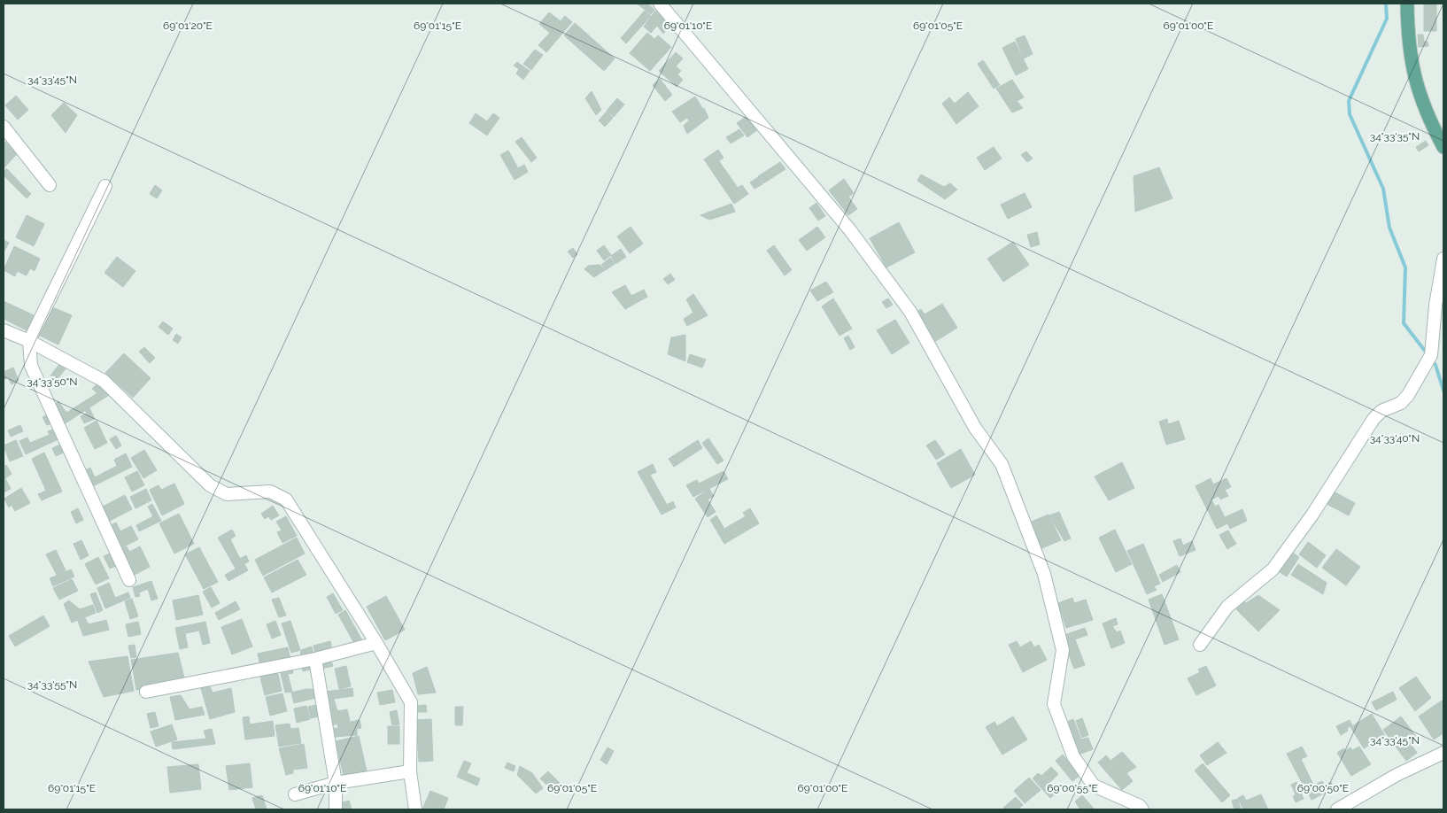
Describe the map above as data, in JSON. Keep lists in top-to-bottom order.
{
  "coordinates": [
    "69°01'15\"E",
    "69°01'20\"E",
    "69°01'10\"E",
    "69°01'05\"E",
    "69°01'00\"E",
    "34°33'45\"N",
    "34°33'35\"N",
    "34°33'50\"N",
    "34°33'40\"N",
    "34°33'55\"N",
    "69°00'55\"E",
    "69°00'50\"E"
  ]
}
